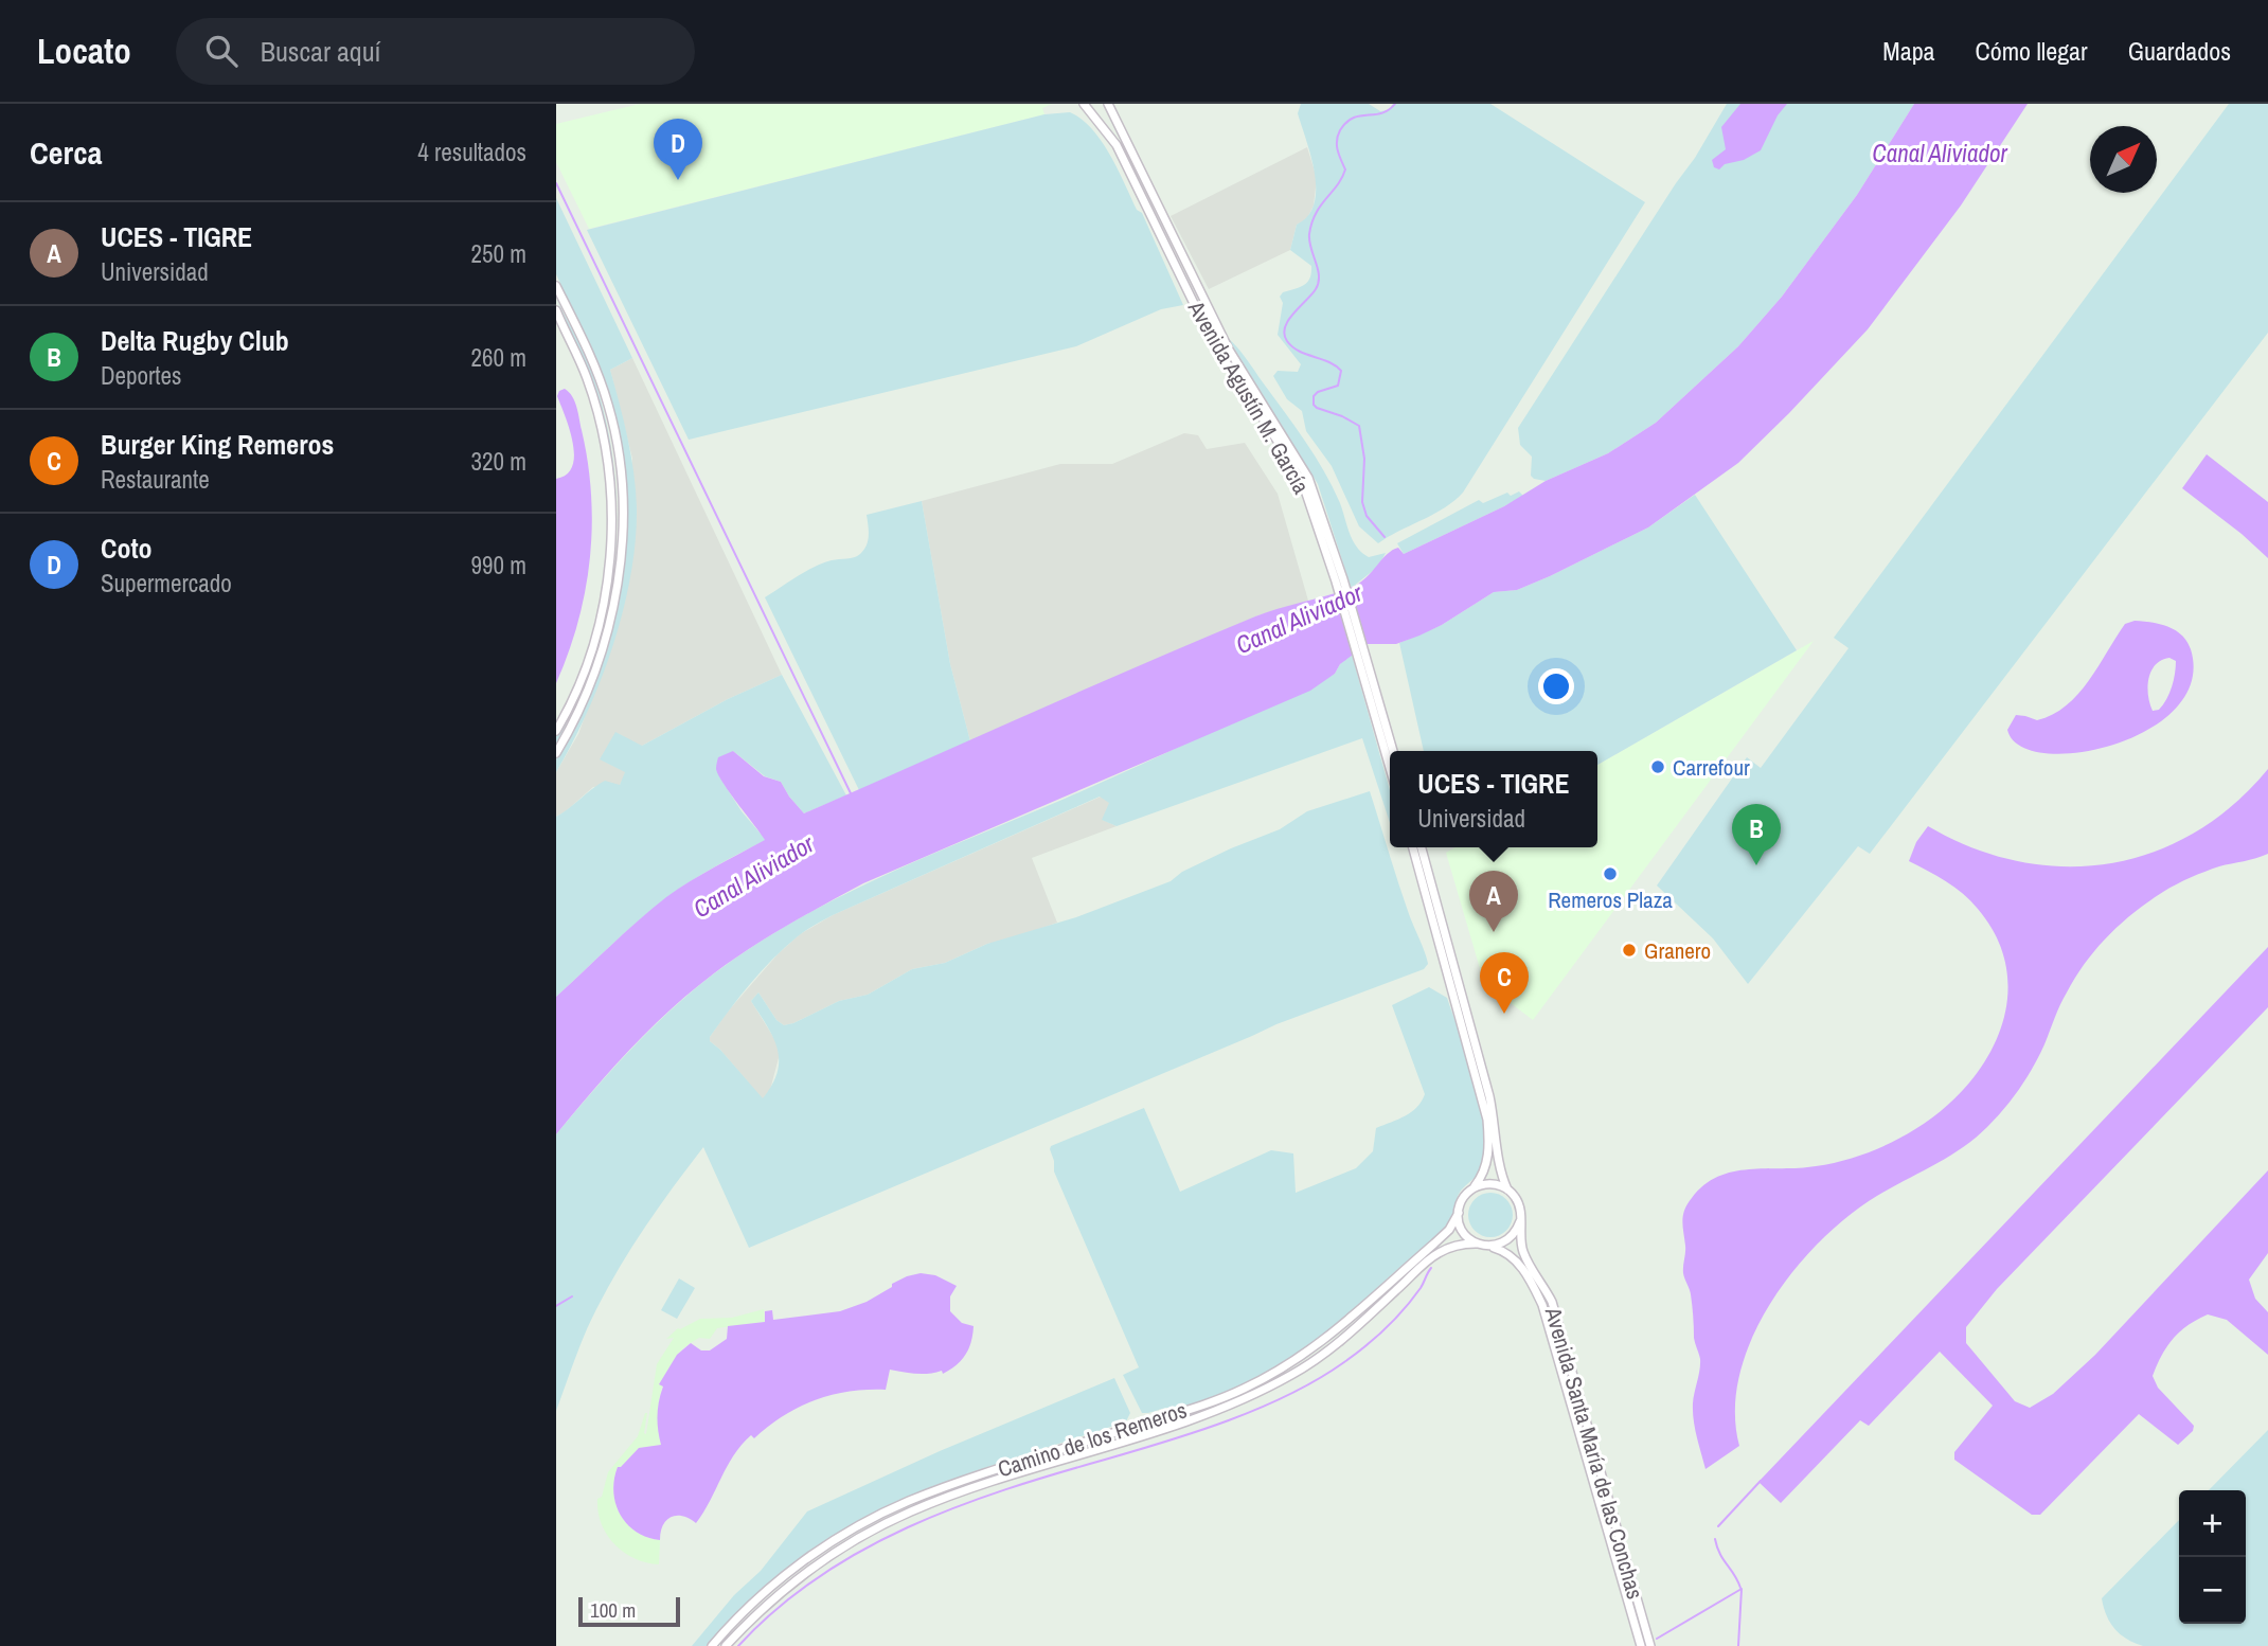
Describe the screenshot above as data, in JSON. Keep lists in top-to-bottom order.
{
  "streets": {
    "main road": ["Avenida Agustín M. García", "Camino de los Remeros", "Avenida Santa María de las Conchas"]
  },
  "crossings": [
    ["Camino de los Remeros", "Avenida Santa María de las Conchas"]
  ],
  "water": ["Canal Aliviador"],
  "places": ["Carrefour", "Remeros Plaza", "Granero"],
  "scale_bar": "100 m",
  "north": "top right",
  "page": {
    "header": "Locato",
    "search": "Buscar aquí",
    "nav": ["Mapa", "Cómo llegar", "Guardados"],
    "heading": ["Cerca", "4 resultados"],
    "pins": [
      "D",
      "B",
      "A",
      "C"
    ],
    "list": [
      {
        "mark": "A",
        "name": "UCES - TIGRE",
        "note": "Universidad",
        "value": "250 m"
      },
      {
        "mark": "B",
        "name": "Delta Rugby Club",
        "note": "Deportes",
        "value": "260 m"
      },
      {
        "mark": "C",
        "name": "Burger King Remeros",
        "note": "Restaurante",
        "value": "320 m"
      },
      {
        "mark": "D",
        "name": "Coto",
        "note": "Supermercado",
        "value": "990 m"
      }
    ],
    "popup": ["UCES - TIGRE", "Universidad"],
    "map_buttons": ["+", "−"],
    "scale": "100 m"
  }
}
